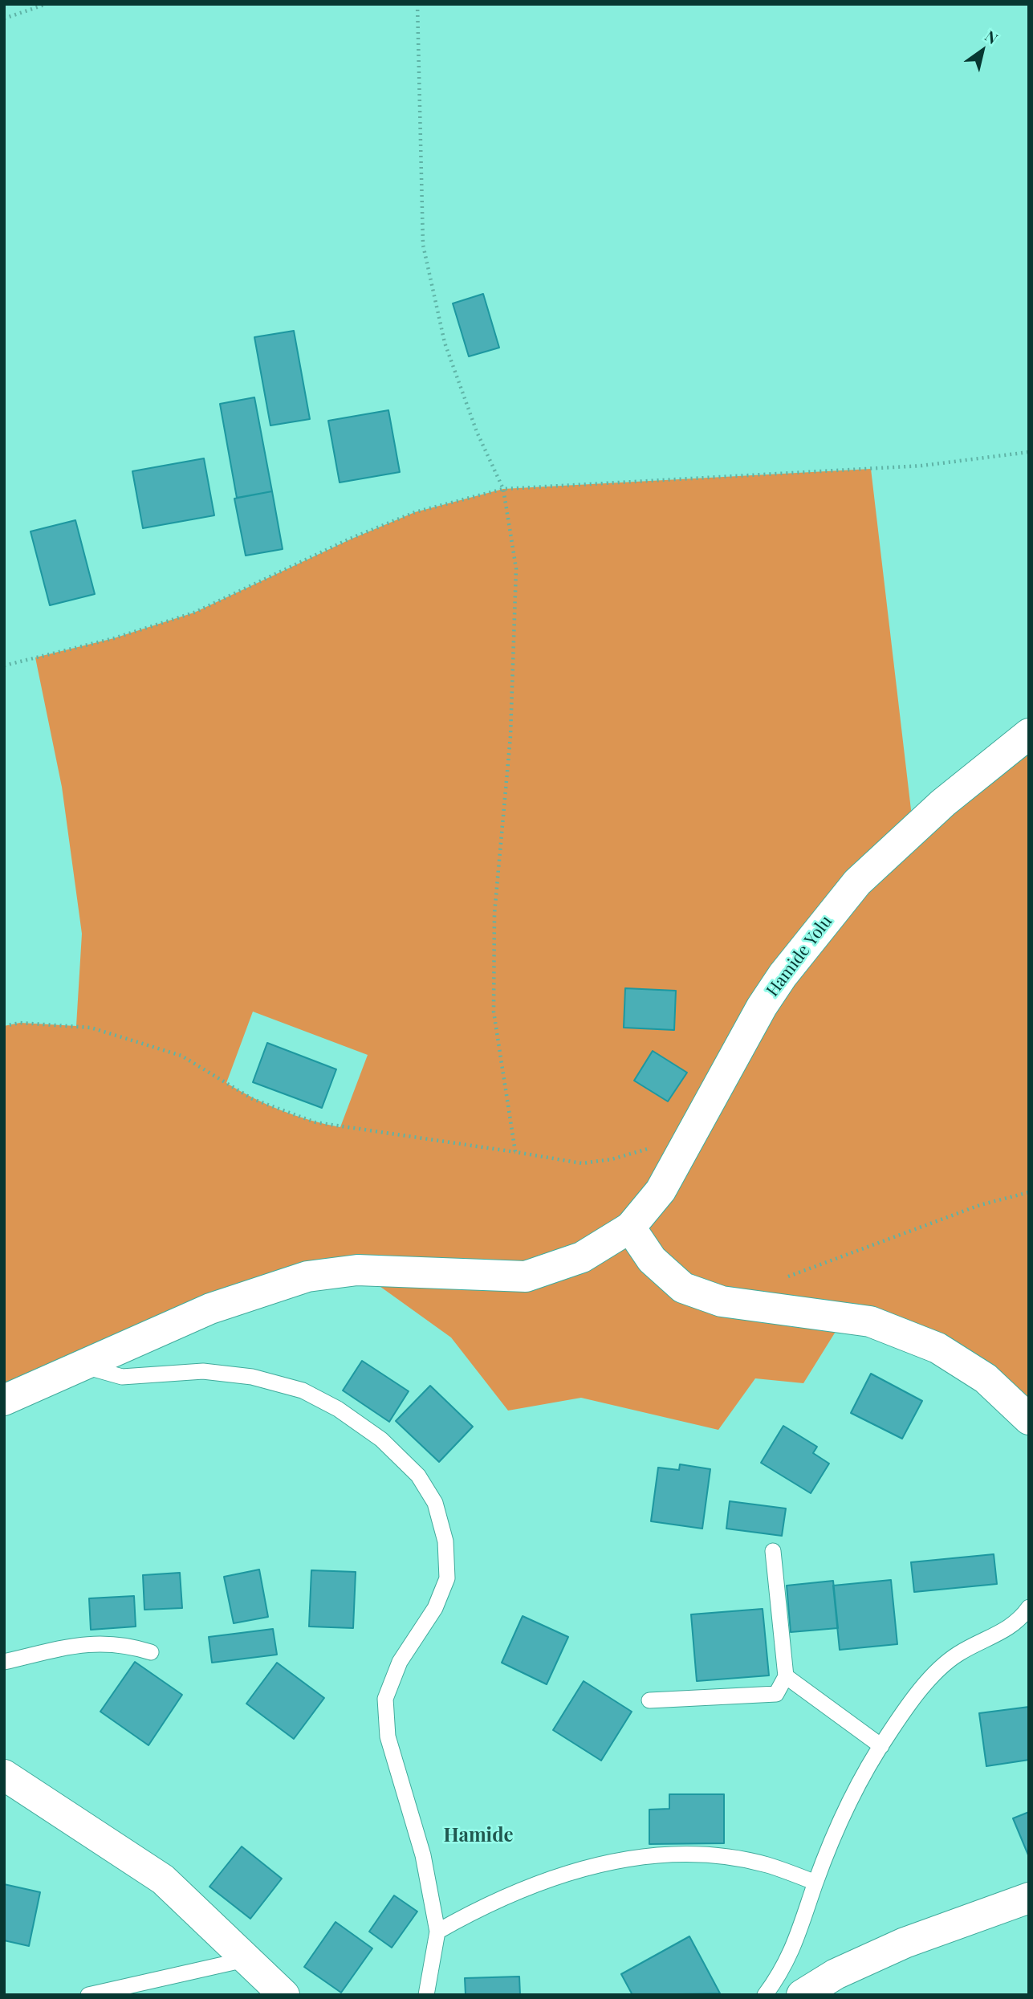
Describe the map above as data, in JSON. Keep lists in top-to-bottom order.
{
  "streets": {
    "street": ["Hamide Yolu"]
  },
  "districts": ["Hamide"],
  "north": "top right"
}
